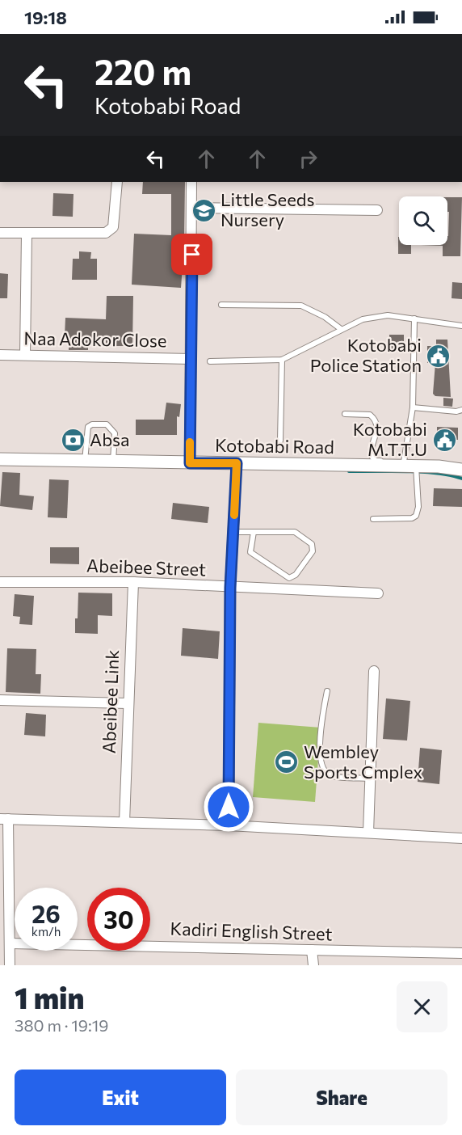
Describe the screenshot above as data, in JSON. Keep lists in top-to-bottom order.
{
  "streets": {
    "street": [
      "Naa Adokor Close",
      "Kotobabi Road",
      "Abeibee Street",
      "Abeibee Link",
      "Kadiri English Street"
    ]
  },
  "crossings": [
    ["Abeibee Street", "Abeibee Link"]
  ],
  "places": {
    "school or university": ["Little Seeds Nursery"],
    "public building": ["Kotobabi Police Station", "Kotobabi M.T.T.U"],
    "bank": ["Absa"],
    "sports": ["Wembley Sports Cmplex"]
  },
  "page": {
    "status": "19:18",
    "turn": ["220 m", "Kotobabi Road"],
    "speed": "26 km/h",
    "limit": "30",
    "heading": ["1 min", "380 m · 19:19"],
    "buttons": ["Exit", "Share"]
  }
}
